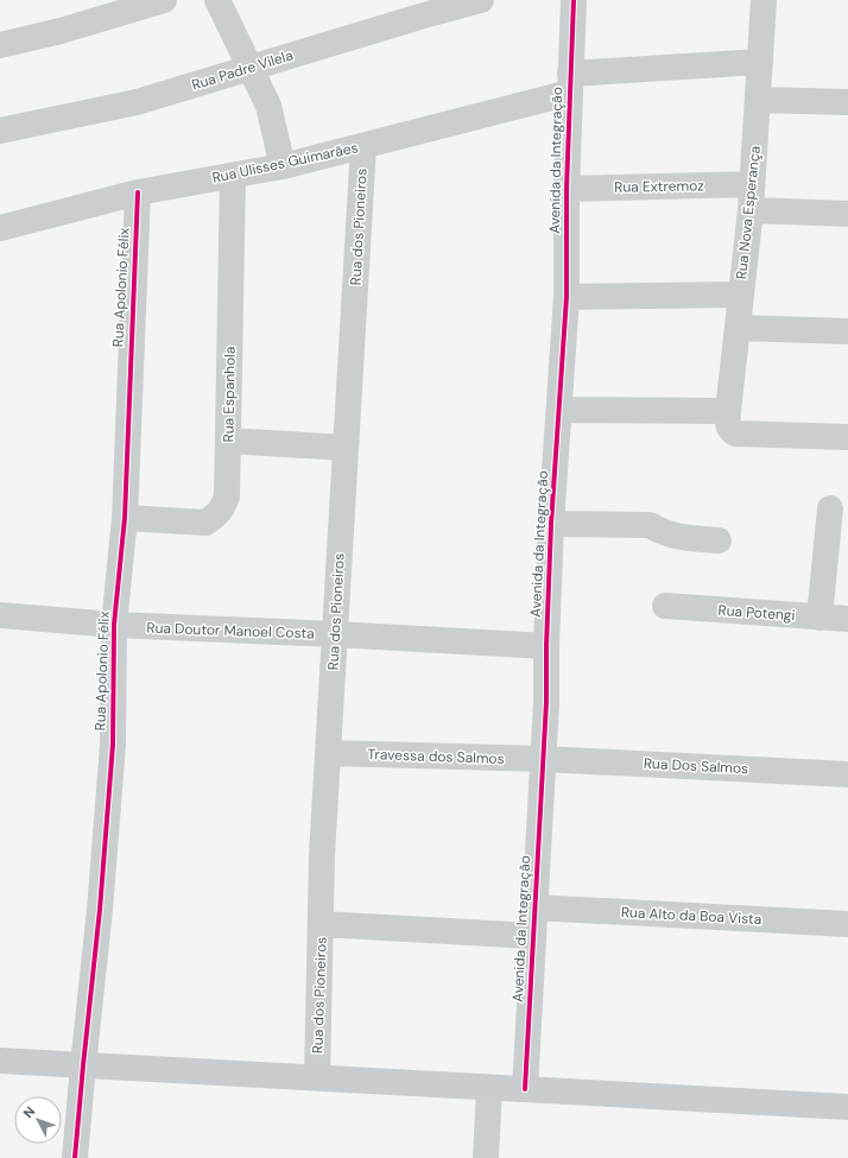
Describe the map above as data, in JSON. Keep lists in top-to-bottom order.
{
  "streets": {
    "street": [
      "Rua Padre Vilela",
      "Avenida da Integração",
      "Rua Ulisses Guimarães",
      "Rua Extremoz",
      "Rua Nova Esperança",
      "Rua dos Pioneiros",
      "Rua Apolonio Félix",
      "Rua Espanhola",
      "Rua Potengi",
      "Rua Doutor Manoel Costa",
      "Travessa dos Salmos",
      "Rua Dos Salmos",
      "Rua Alto da Boa Vista"
    ]
  },
  "crossings": [
    ["Avenida da Integração", "Rua Ulisses Guimarães"],
    ["Avenida da Integração", "Rua Extremoz"],
    ["Avenida da Integração", "Rua Doutor Manoel Costa"],
    ["Avenida da Integração", "Travessa dos Salmos"],
    ["Avenida da Integração", "Rua Dos Salmos"],
    ["Avenida da Integração", "Rua Alto da Boa Vista"],
    ["Rua Ulisses Guimarães", "Rua Nova Esperança"],
    ["Rua Ulisses Guimarães", "Rua dos Pioneiros"],
    ["Rua Ulisses Guimarães", "Rua Apolonio Félix"],
    ["Rua Ulisses Guimarães", "Rua Espanhola"],
    ["Rua Extremoz", "Rua Nova Esperança"],
    ["Rua dos Pioneiros", "Rua Doutor Manoel Costa"],
    ["Rua dos Pioneiros", "Travessa dos Salmos"],
    ["Rua Apolonio Félix", "Rua Espanhola"],
    ["Rua Apolonio Félix", "Rua Doutor Manoel Costa"],
    ["Travessa dos Salmos", "Rua Dos Salmos"]
  ],
  "north": "top left"
}
